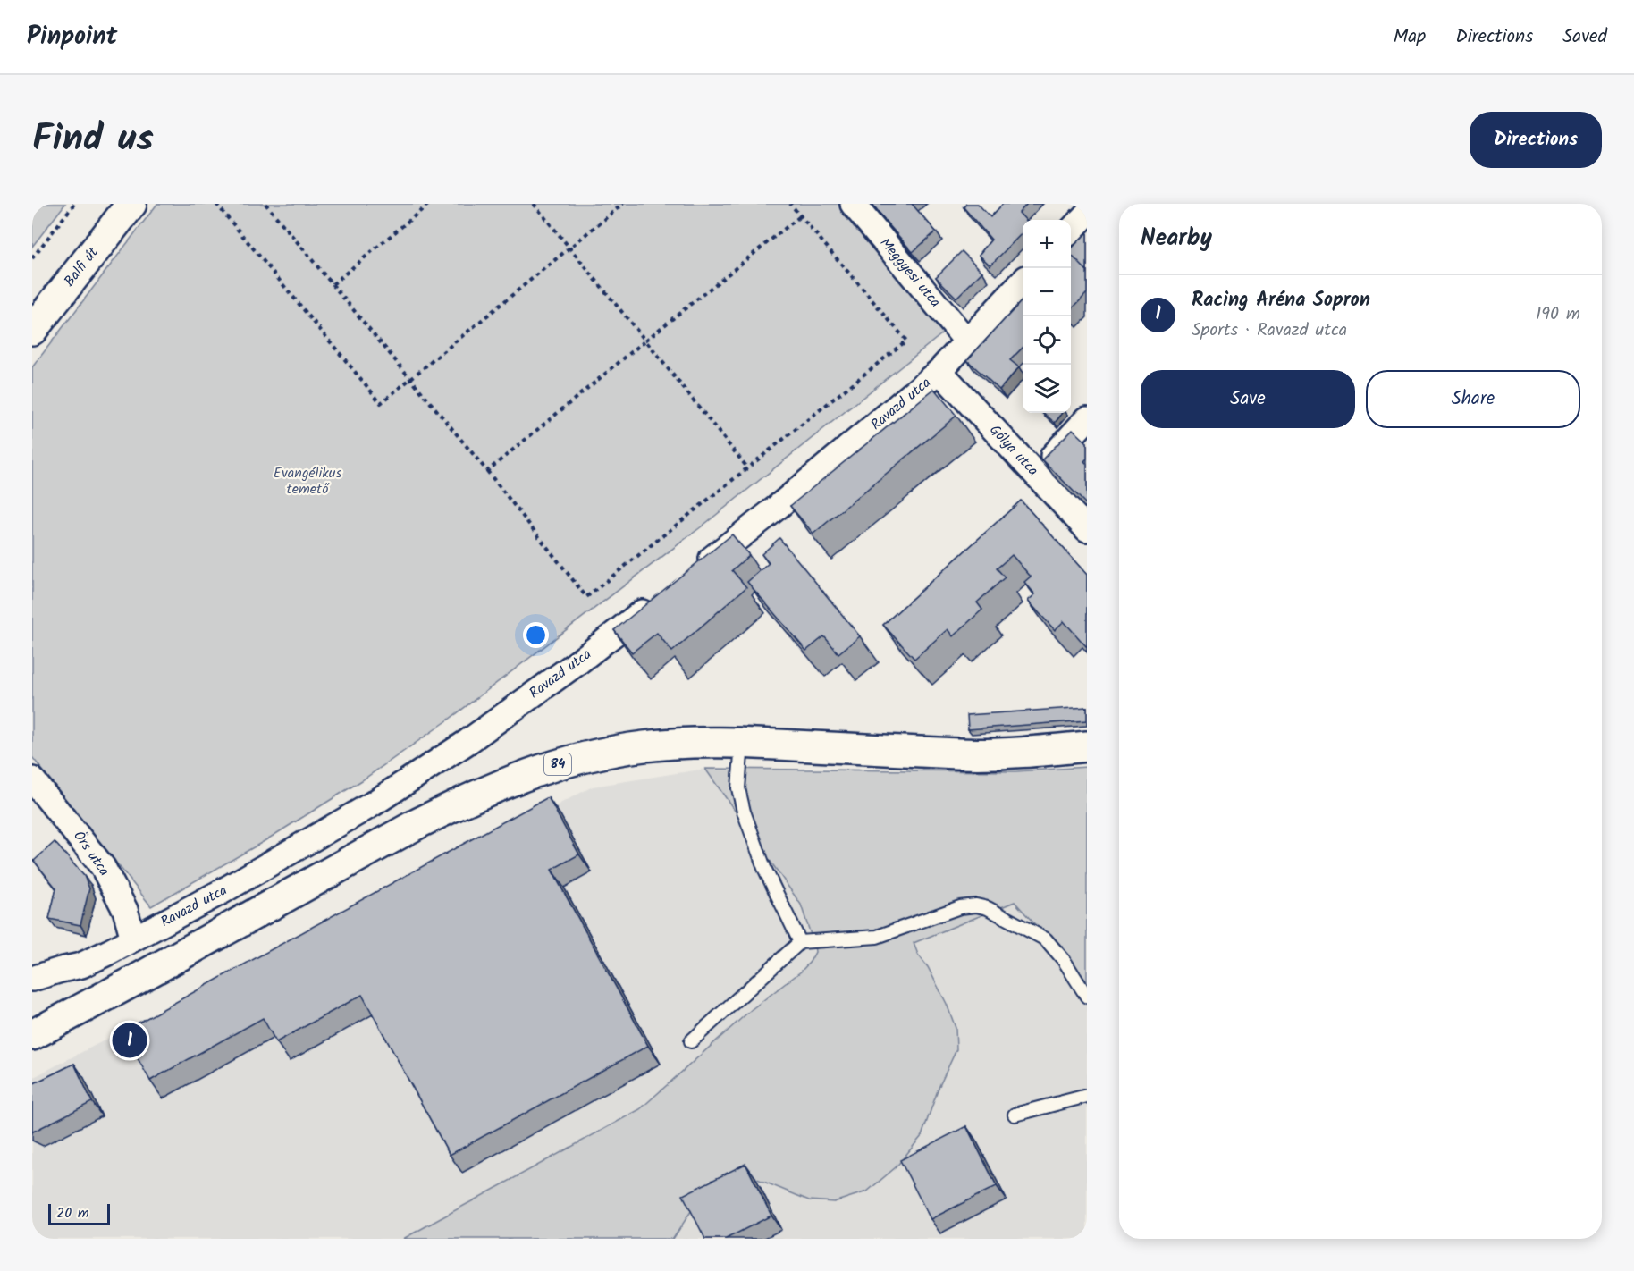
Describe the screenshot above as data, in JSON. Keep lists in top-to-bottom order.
{
  "streets": {
    "main road": ["Balfi út", "84"],
    "street": [
      "Meggyesi utca",
      "Ravazd utca",
      "Gólya utca",
      "Örs utca"
    ]
  },
  "crossings": [
    ["Meggyesi utca", "Ravazd utca"],
    ["Ravazd utca", "Gólya utca"],
    ["Ravazd utca", "Örs utca"]
  ],
  "parks": ["Evangélikus temető"],
  "scale_bar": "20 m",
  "page": {
    "header": "Pinpoint",
    "nav": ["Map", "Directions", "Saved"],
    "title": "Find us",
    "buttons": [
      "Directions",
      ["Save", "Share"]
    ],
    "heading": "Nearby",
    "map_buttons": ["+", "−"],
    "list": [
      {
        "mark": "1",
        "name": "Racing Aréna Sopron",
        "note": "Sports · Ravazd utca",
        "value": "190 m"
      }
    ],
    "pins": "1",
    "scale": "20 m"
  }
}
